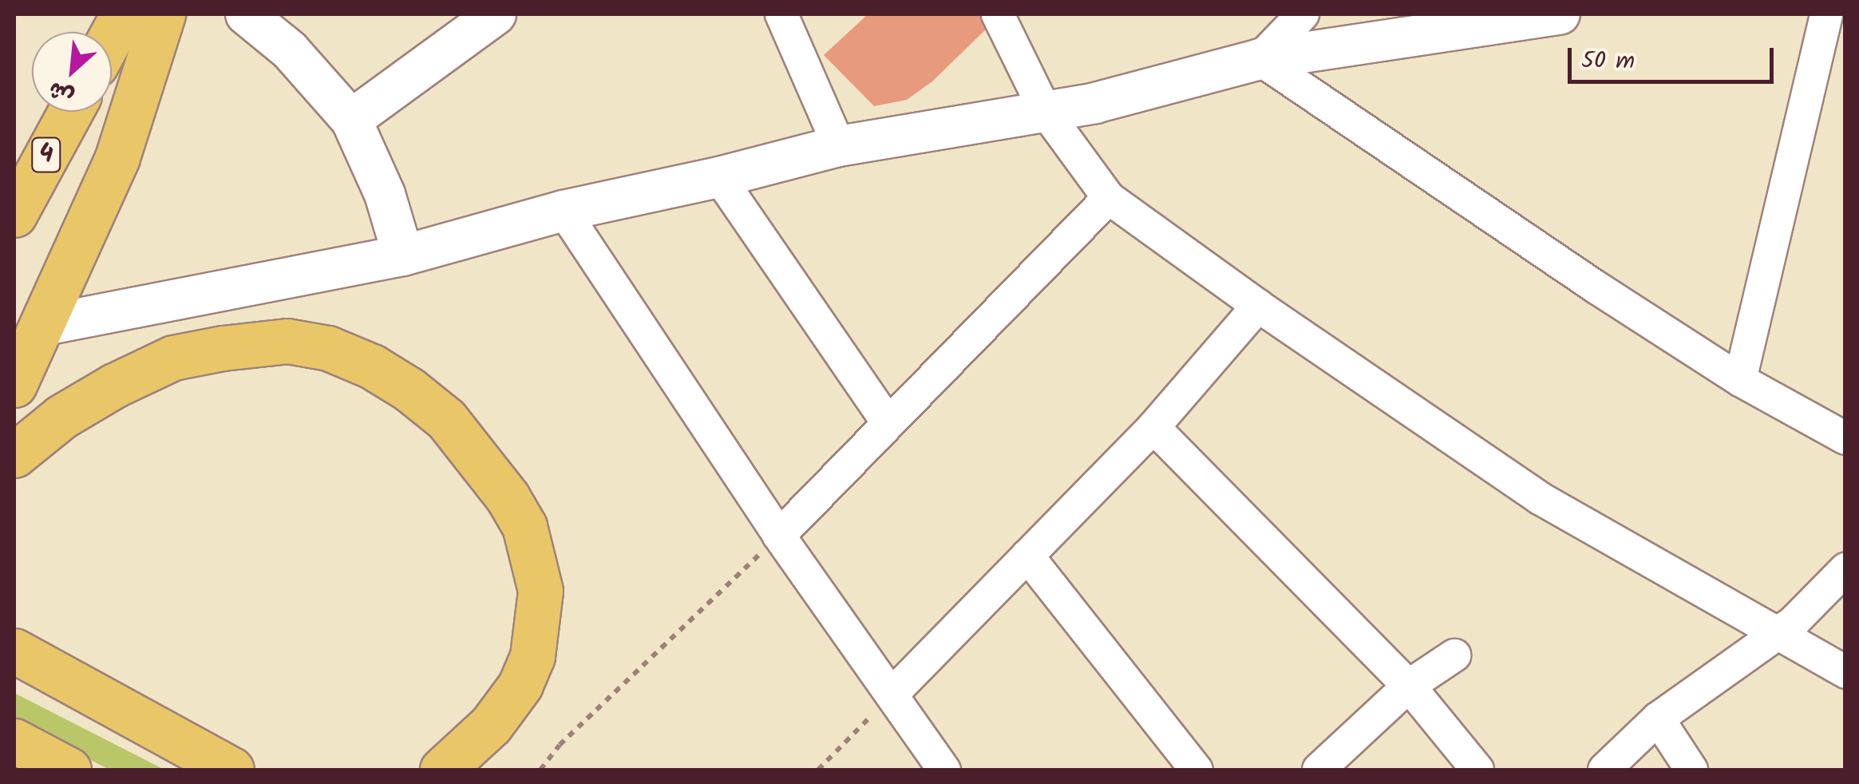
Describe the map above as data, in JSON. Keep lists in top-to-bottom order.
{
  "streets": {
    "highway": ["4"]
  },
  "scale_bar": "50 m",
  "north": "bottom left"
}
